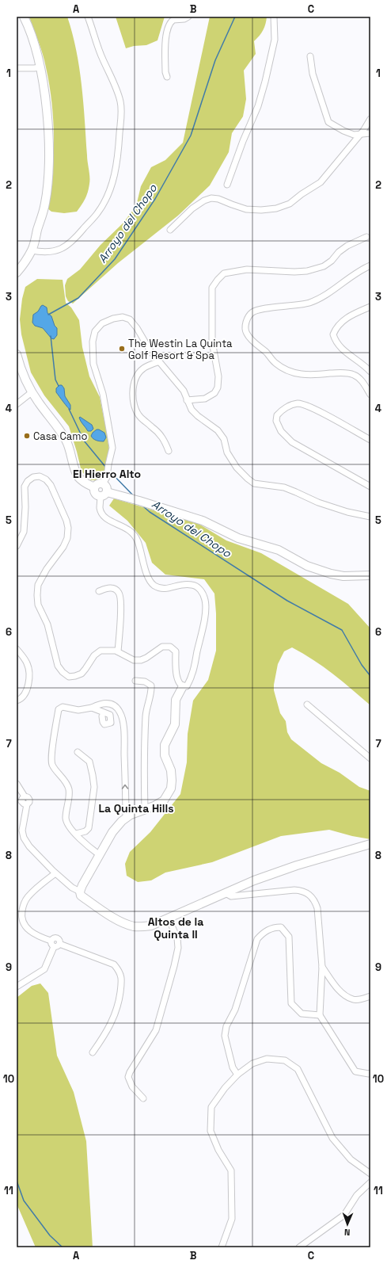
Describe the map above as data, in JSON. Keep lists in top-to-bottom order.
{
  "districts": ["El Hierro Alto", "La Quinta Hills", "Altos de la Quinta II"],
  "water": ["Arroyo del Chopo"],
  "places": ["The Westin La Quinta Golf Resort & Spa", "Casa Camo"],
  "north": "bottom",
  "grid": {
    "columns": ["A", "B", "C"],
    "rows": [
      "1",
      "2",
      "3",
      "4",
      "5",
      "6",
      "7",
      "8",
      "9",
      "10",
      "11"
    ]
  }
}
